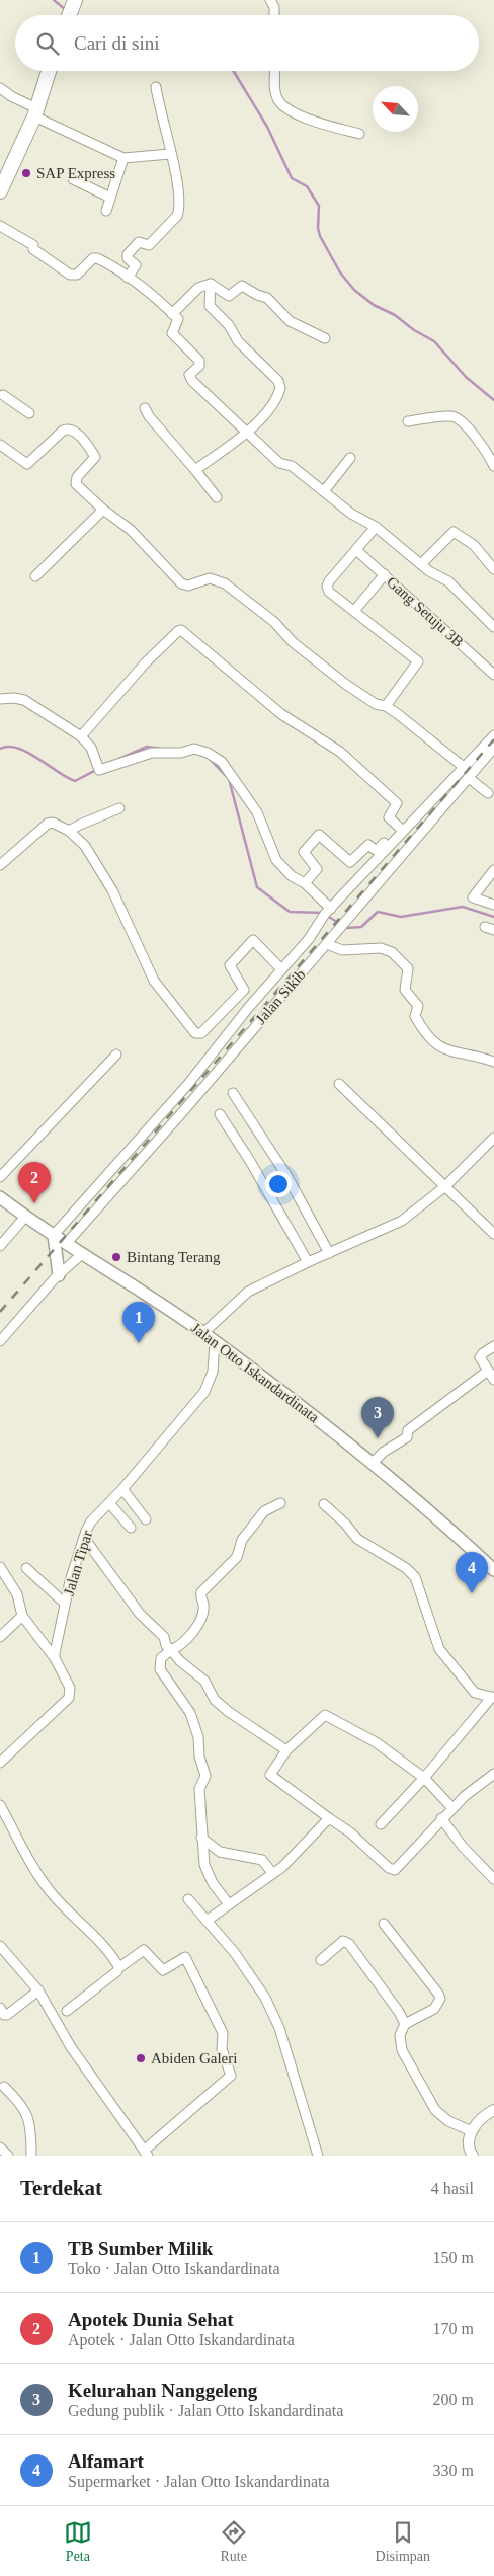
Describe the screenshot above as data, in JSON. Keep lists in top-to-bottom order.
{
  "streets": {
    "main road": ["Jalan Otto Iskandardinata"],
    "street": ["Gang Setuju 3B", "Jalan Sikib", "Jalan Tipar"]
  },
  "crossings": [
    ["Jalan Sikib", "Jalan Otto Iskandardinata"],
    ["Jalan Otto Iskandardinata", "Jalan Tipar"]
  ],
  "places": ["SAP Express", "Bintang Terang", "Abiden Galeri"],
  "north": "top left",
  "page": {
    "search": "Cari di sini",
    "pins": [
      "2",
      "1",
      "3",
      "4"
    ],
    "heading": ["Terdekat", "4 hasil"],
    "list": [
      {
        "mark": "1",
        "name": "TB Sumber Milik",
        "note": "Toko · Jalan Otto Iskandardinata",
        "value": "150 m"
      },
      {
        "mark": "2",
        "name": "Apotek Dunia Sehat",
        "note": "Apotek · Jalan Otto Iskandardinata",
        "value": "170 m"
      },
      {
        "mark": "3",
        "name": "Kelurahan Nanggeleng",
        "note": "Gedung publik · Jalan Otto Iskandardinata",
        "value": "200 m"
      },
      {
        "mark": "4",
        "name": "Alfamart",
        "note": "Supermarket · Jalan Otto Iskandardinata",
        "value": "330 m"
      }
    ],
    "nav": ["Peta", "Rute", "Disimpan"]
  }
}
